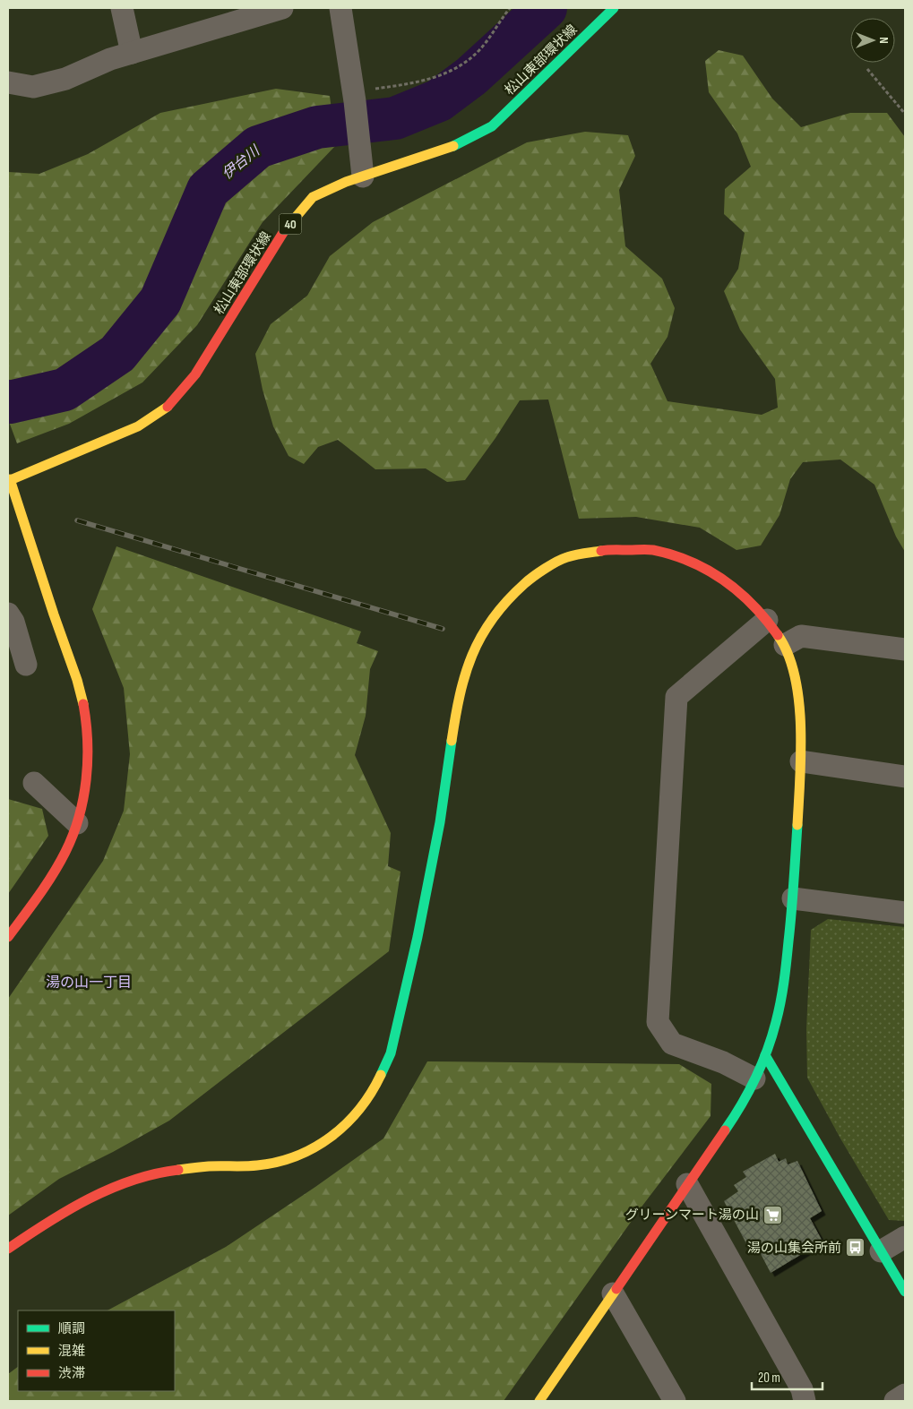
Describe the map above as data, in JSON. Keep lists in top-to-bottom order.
{
  "streets": {
    "street": ["松山東部環状線", "40"]
  },
  "districts": ["湯の山一丁目"],
  "water": ["伊台川"],
  "places": {
    "supermarket": ["グリーンマート湯の山"],
    "bus stop": ["湯の山集会所前"]
  },
  "legend": ["順調", "混雑", "渋滞"],
  "scale_bar": "20 m",
  "north": "right"
}
